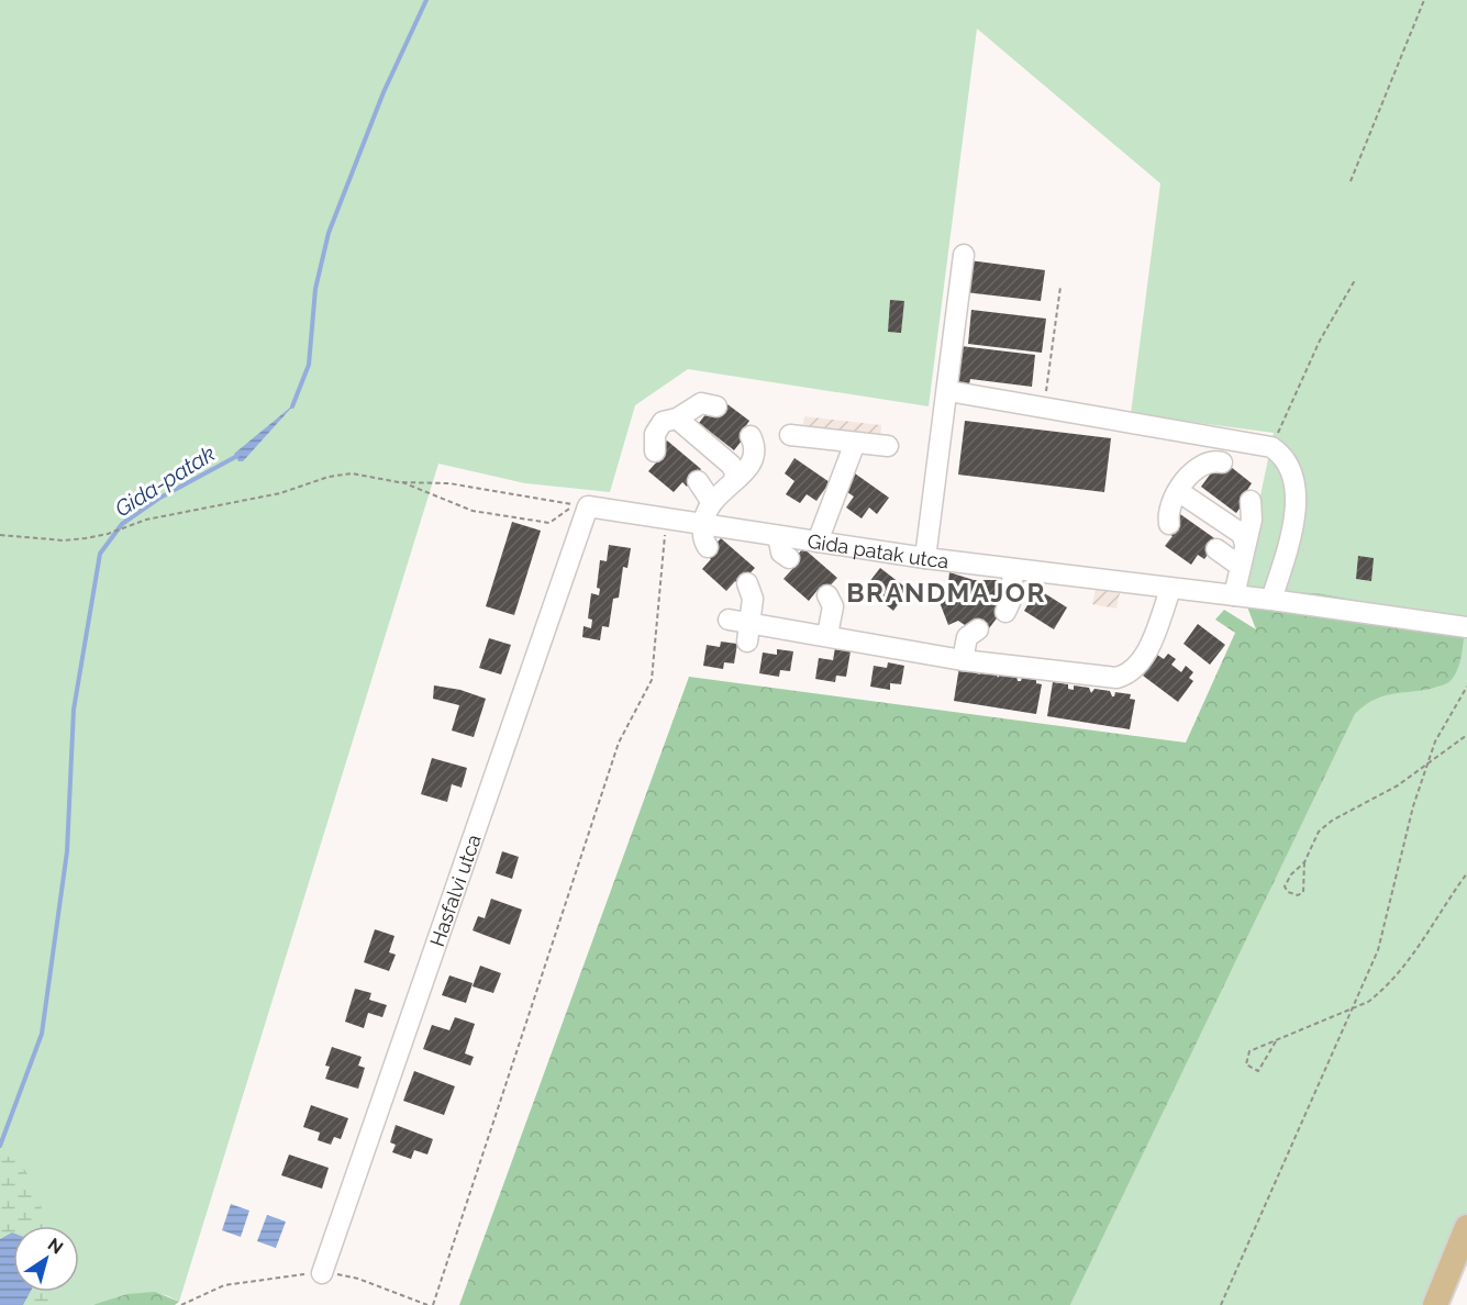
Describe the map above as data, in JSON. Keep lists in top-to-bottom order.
{
  "streets": {
    "street": ["Gida patak utca", "Hasfalvi utca"]
  },
  "crossings": [
    ["Gida patak utca", "Hasfalvi utca"]
  ],
  "districts": ["BRANDMAJOR"],
  "water": ["Gida-patak"],
  "north": "top right"
}
